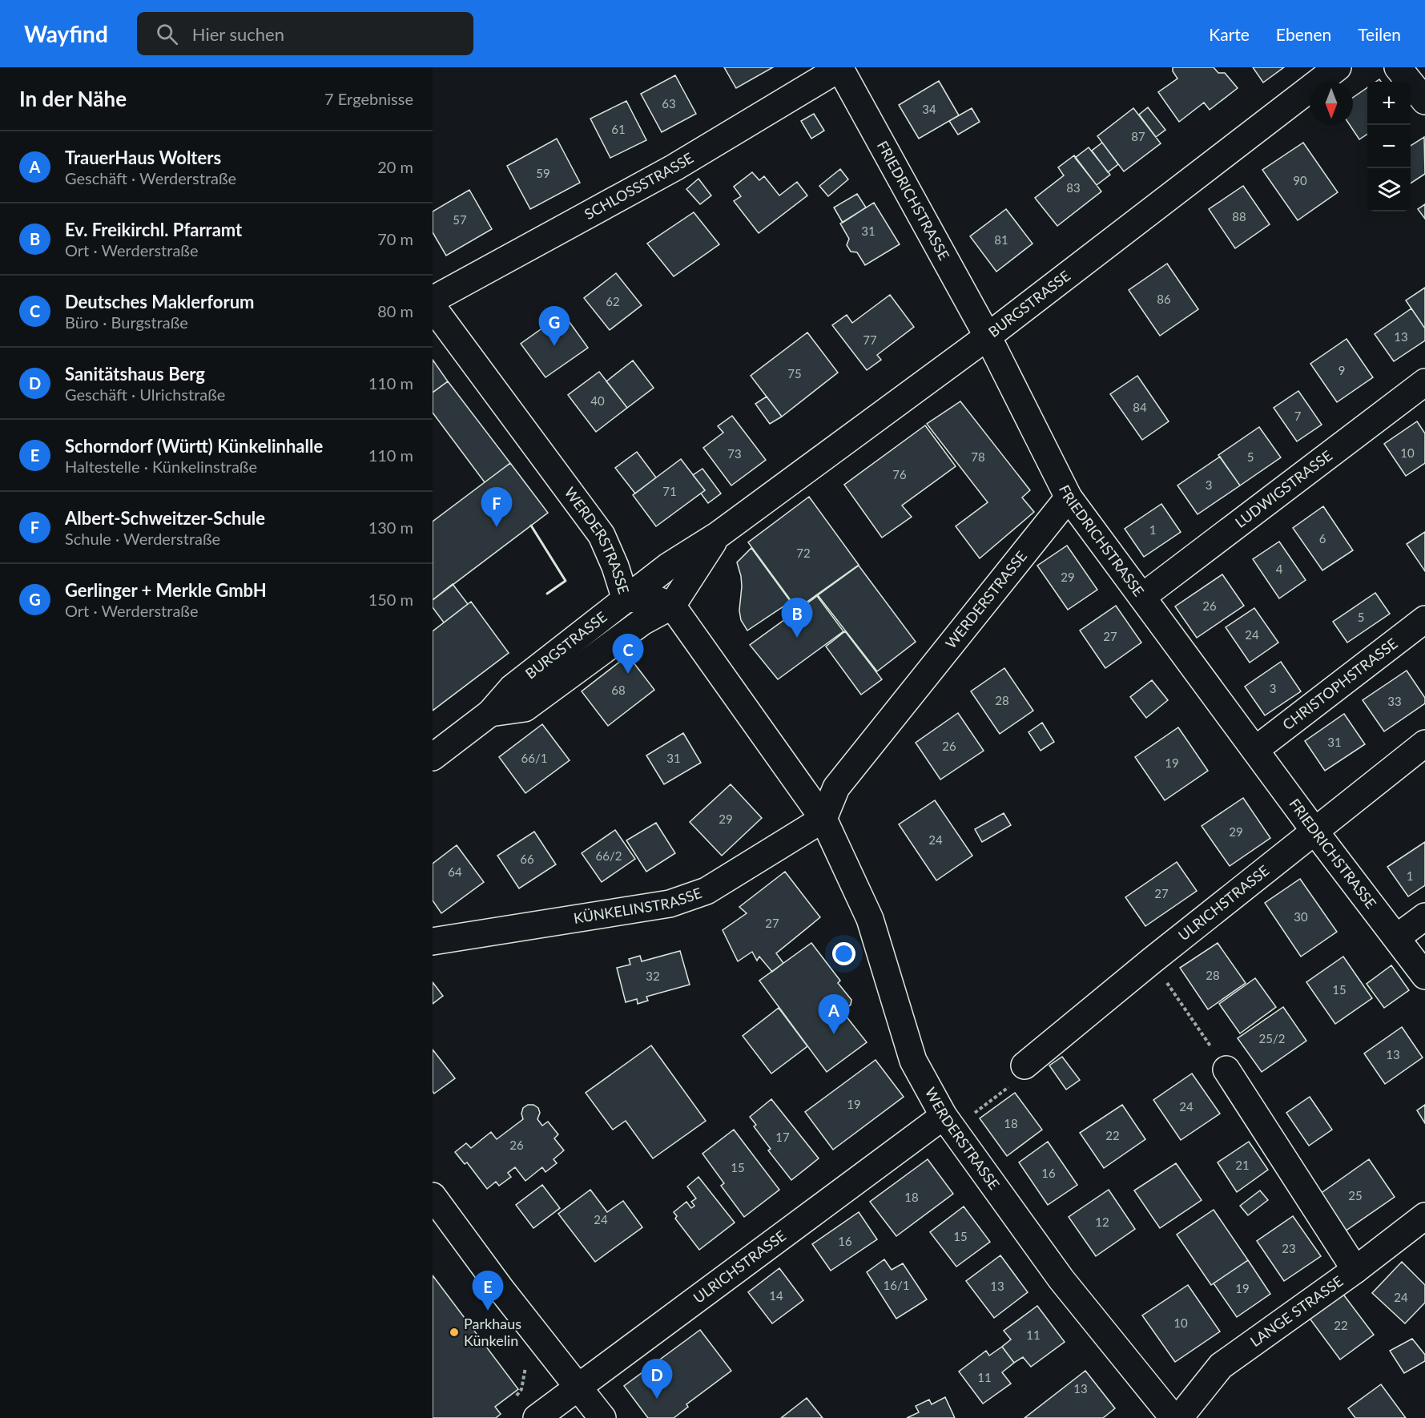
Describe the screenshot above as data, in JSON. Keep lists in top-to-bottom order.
{
  "streets": {
    "street": [
      "SCHLOSSSTRASSE",
      "FRIEDRICHSTRASSE",
      "BURGSTRASSE",
      "LUDWIGSTRASSE",
      "WERDERSTRASSE",
      "CHRISTOPHSTRASSE",
      "ULRICHSTRASSE",
      "KÜNKELINSTRASSE",
      "LANGE STRASSE"
    ]
  },
  "crossings": [
    ["SCHLOSSSTRASSE", "FRIEDRICHSTRASSE"],
    ["FRIEDRICHSTRASSE", "BURGSTRASSE"],
    ["FRIEDRICHSTRASSE", "LUDWIGSTRASSE"],
    ["FRIEDRICHSTRASSE", "WERDERSTRASSE"],
    ["FRIEDRICHSTRASSE", "CHRISTOPHSTRASSE"],
    ["FRIEDRICHSTRASSE", "ULRICHSTRASSE"],
    ["BURGSTRASSE", "WERDERSTRASSE"],
    ["WERDERSTRASSE", "ULRICHSTRASSE"],
    ["WERDERSTRASSE", "KÜNKELINSTRASSE"]
  ],
  "places": ["Parkhaus Künkelin"],
  "house_numbers": [
    "63",
    "34",
    "61",
    "87",
    "59",
    "90",
    "83",
    "88",
    "57",
    "31",
    "81",
    "86",
    "62",
    "13",
    "77",
    "9",
    "75",
    "40",
    "84",
    "7",
    "10",
    "73",
    "78",
    "5",
    "76",
    "3",
    "71",
    "1",
    "6",
    "72",
    "4",
    "29",
    "26",
    "5",
    "24",
    "27",
    "3",
    "68",
    "28",
    "33",
    "31",
    "26",
    "66/1",
    "31",
    "19",
    "29",
    "29",
    "24",
    "66/2",
    "66",
    "64",
    "1",
    "27",
    "30",
    "27",
    "28",
    "32",
    "15",
    "25/2",
    "13",
    "19",
    "24",
    "18",
    "22",
    "17",
    "26",
    "21",
    "15",
    "16",
    "25",
    "18",
    "24",
    "12",
    "15",
    "16",
    "23",
    "16/1",
    "13",
    "19",
    "14",
    "24",
    "10",
    "22",
    "11",
    "11",
    "13"
  ],
  "north": "bottom",
  "page": {
    "header": "Wayfind",
    "search": "Hier suchen",
    "nav": ["Karte", "Ebenen", "Teilen"],
    "heading": ["In der Nähe", "7 Ergebnisse"],
    "map_buttons": ["+", "−"],
    "list": [
      {
        "mark": "A",
        "name": "TrauerHaus Wolters",
        "note": "Geschäft · Werderstraße",
        "value": "20 m"
      },
      {
        "mark": "B",
        "name": "Ev. Freikirchl. Pfarramt",
        "note": "Ort · Werderstraße",
        "value": "70 m"
      },
      {
        "mark": "C",
        "name": "Deutsches Maklerforum",
        "note": "Büro · Burgstraße",
        "value": "80 m"
      },
      {
        "mark": "D",
        "name": "Sanitätshaus Berg",
        "note": "Geschäft · Ulrichstraße",
        "value": "110 m"
      },
      {
        "mark": "E",
        "name": "Schorndorf (Württ) Künkelinhalle",
        "note": "Haltestelle · Künkelinstraße",
        "value": "110 m"
      },
      {
        "mark": "F",
        "name": "Albert-Schweitzer-Schule",
        "note": "Schule · Werderstraße",
        "value": "130 m"
      },
      {
        "mark": "G",
        "name": "Gerlinger + Merkle GmbH",
        "note": "Ort · Werderstraße",
        "value": "150 m"
      }
    ],
    "pins": [
      "G",
      "F",
      "B",
      "C",
      "A",
      "E",
      "D"
    ]
  }
}
